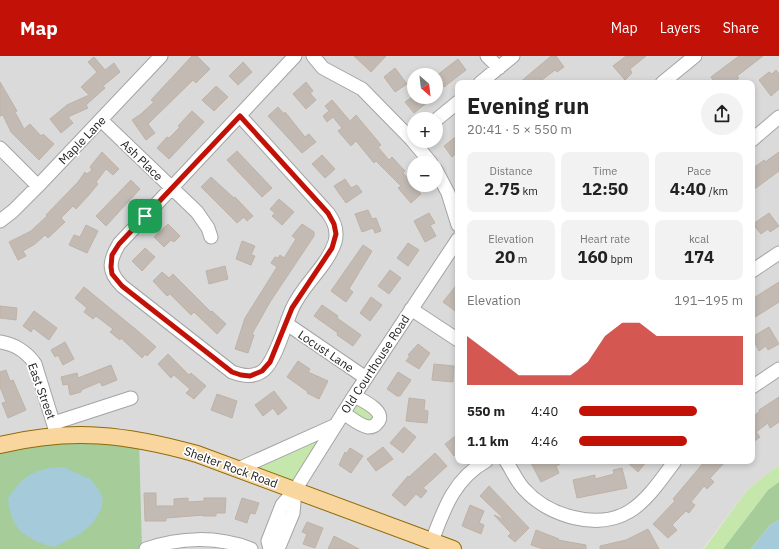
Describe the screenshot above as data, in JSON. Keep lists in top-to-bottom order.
{
  "streets": {
    "main road": ["Shelter Rock Road"],
    "street": [
      "Maple Lane",
      "Ash Place",
      "Locust Lane",
      "Old Courthouse Road",
      "East Street"
    ]
  },
  "crossings": [
    ["Maple Lane", "Ash Place"],
    ["Locust Lane", "Old Courthouse Road"],
    ["Old Courthouse Road", "Shelter Rock Road"],
    ["East Street", "Shelter Rock Road"]
  ],
  "north": "bottom right",
  "page": {
    "header": "Map",
    "nav": ["Map", "Layers", "Share"],
    "map_buttons": ["+", "−"],
    "heading": ["Evening run", "20:41 · 5 × 550 m"],
    "stats": [
      ["Distance", "2.75 km"],
      ["Time", "12:50"],
      ["Pace", "4:40 /km"],
      ["Elevation", "20 m"],
      ["Heart rate", "160 bpm"],
      ["kcal", "174"]
    ],
    "chart": ["Elevation", "191–195 m"],
    "list": [
      {
        "name": "550 m",
        "note": "4:40"
      },
      {
        "name": "1.1 km",
        "note": "4:46"
      }
    ]
  }
}
